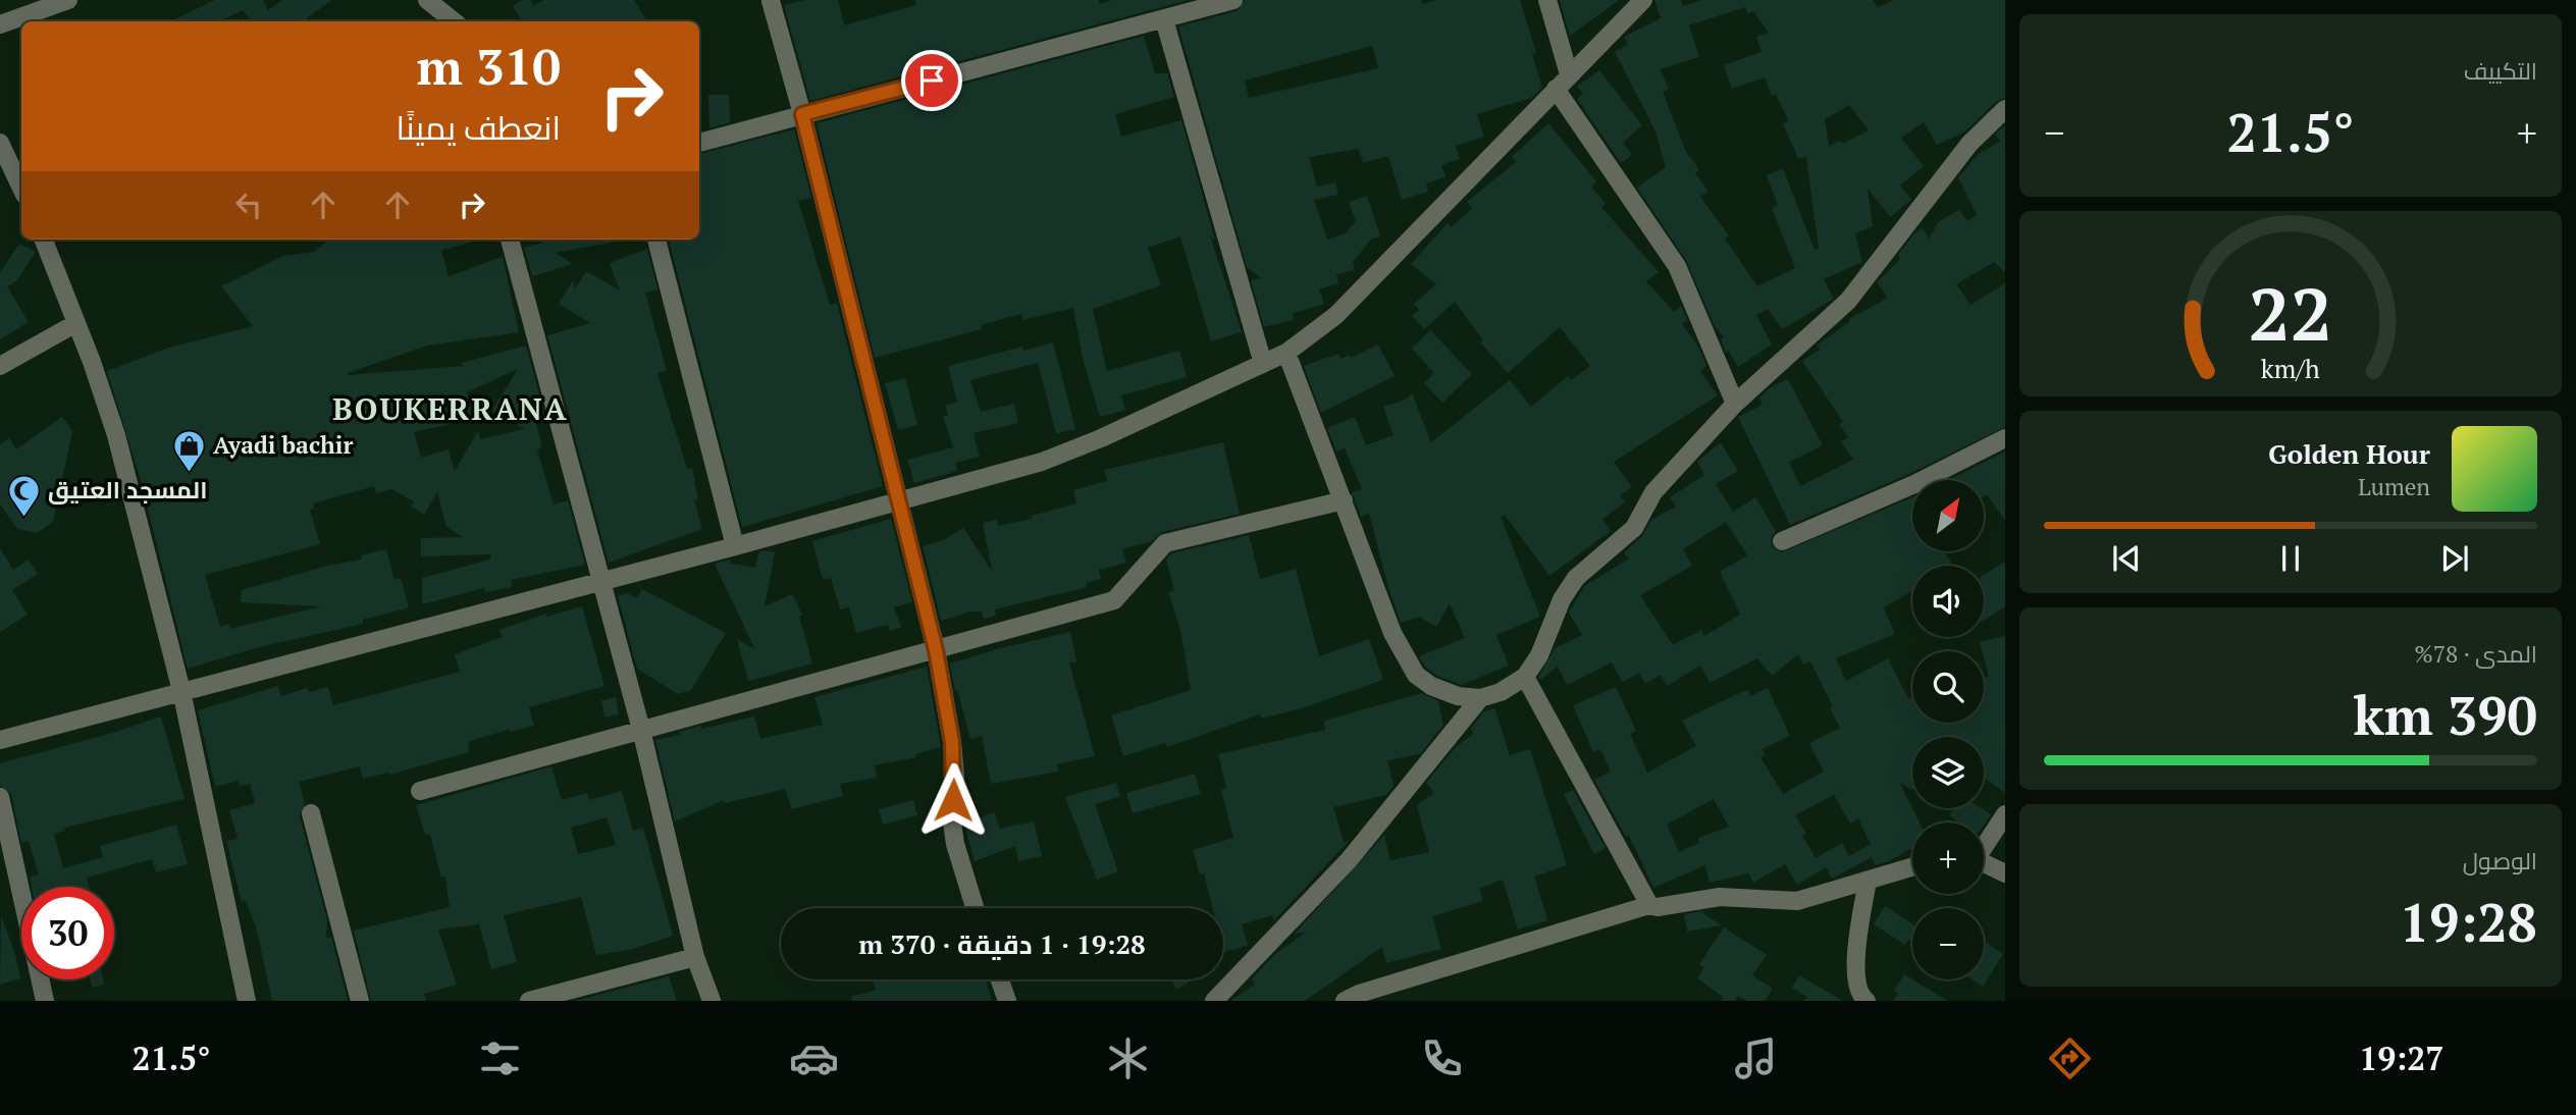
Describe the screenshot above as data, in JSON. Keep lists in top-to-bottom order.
{
  "districts": ["BOUKERRANA"],
  "places": {
    "shop": ["Ayadi bachir"],
    "mosque": ["المسجد العتيق"]
  },
  "north": "top right",
  "page": {
    "tile": [
      "التكييف",
      ["المدى · 78%", "390 km"],
      ["الوصول", "19:28"]
    ],
    "turn": ["310 m", "انعطف يمينًا"],
    "heat": ["−", "21.5°", "+"],
    "song": ["Golden Hour", "Lumen"],
    "map_buttons": ["+", "−"],
    "limit": "30",
    "trip": "19:28 · 1 دقيقة · 370 m",
    "tabs": ["19:27", "21.5°"],
    "gauge": ["22", "km/h"]
  }
}
